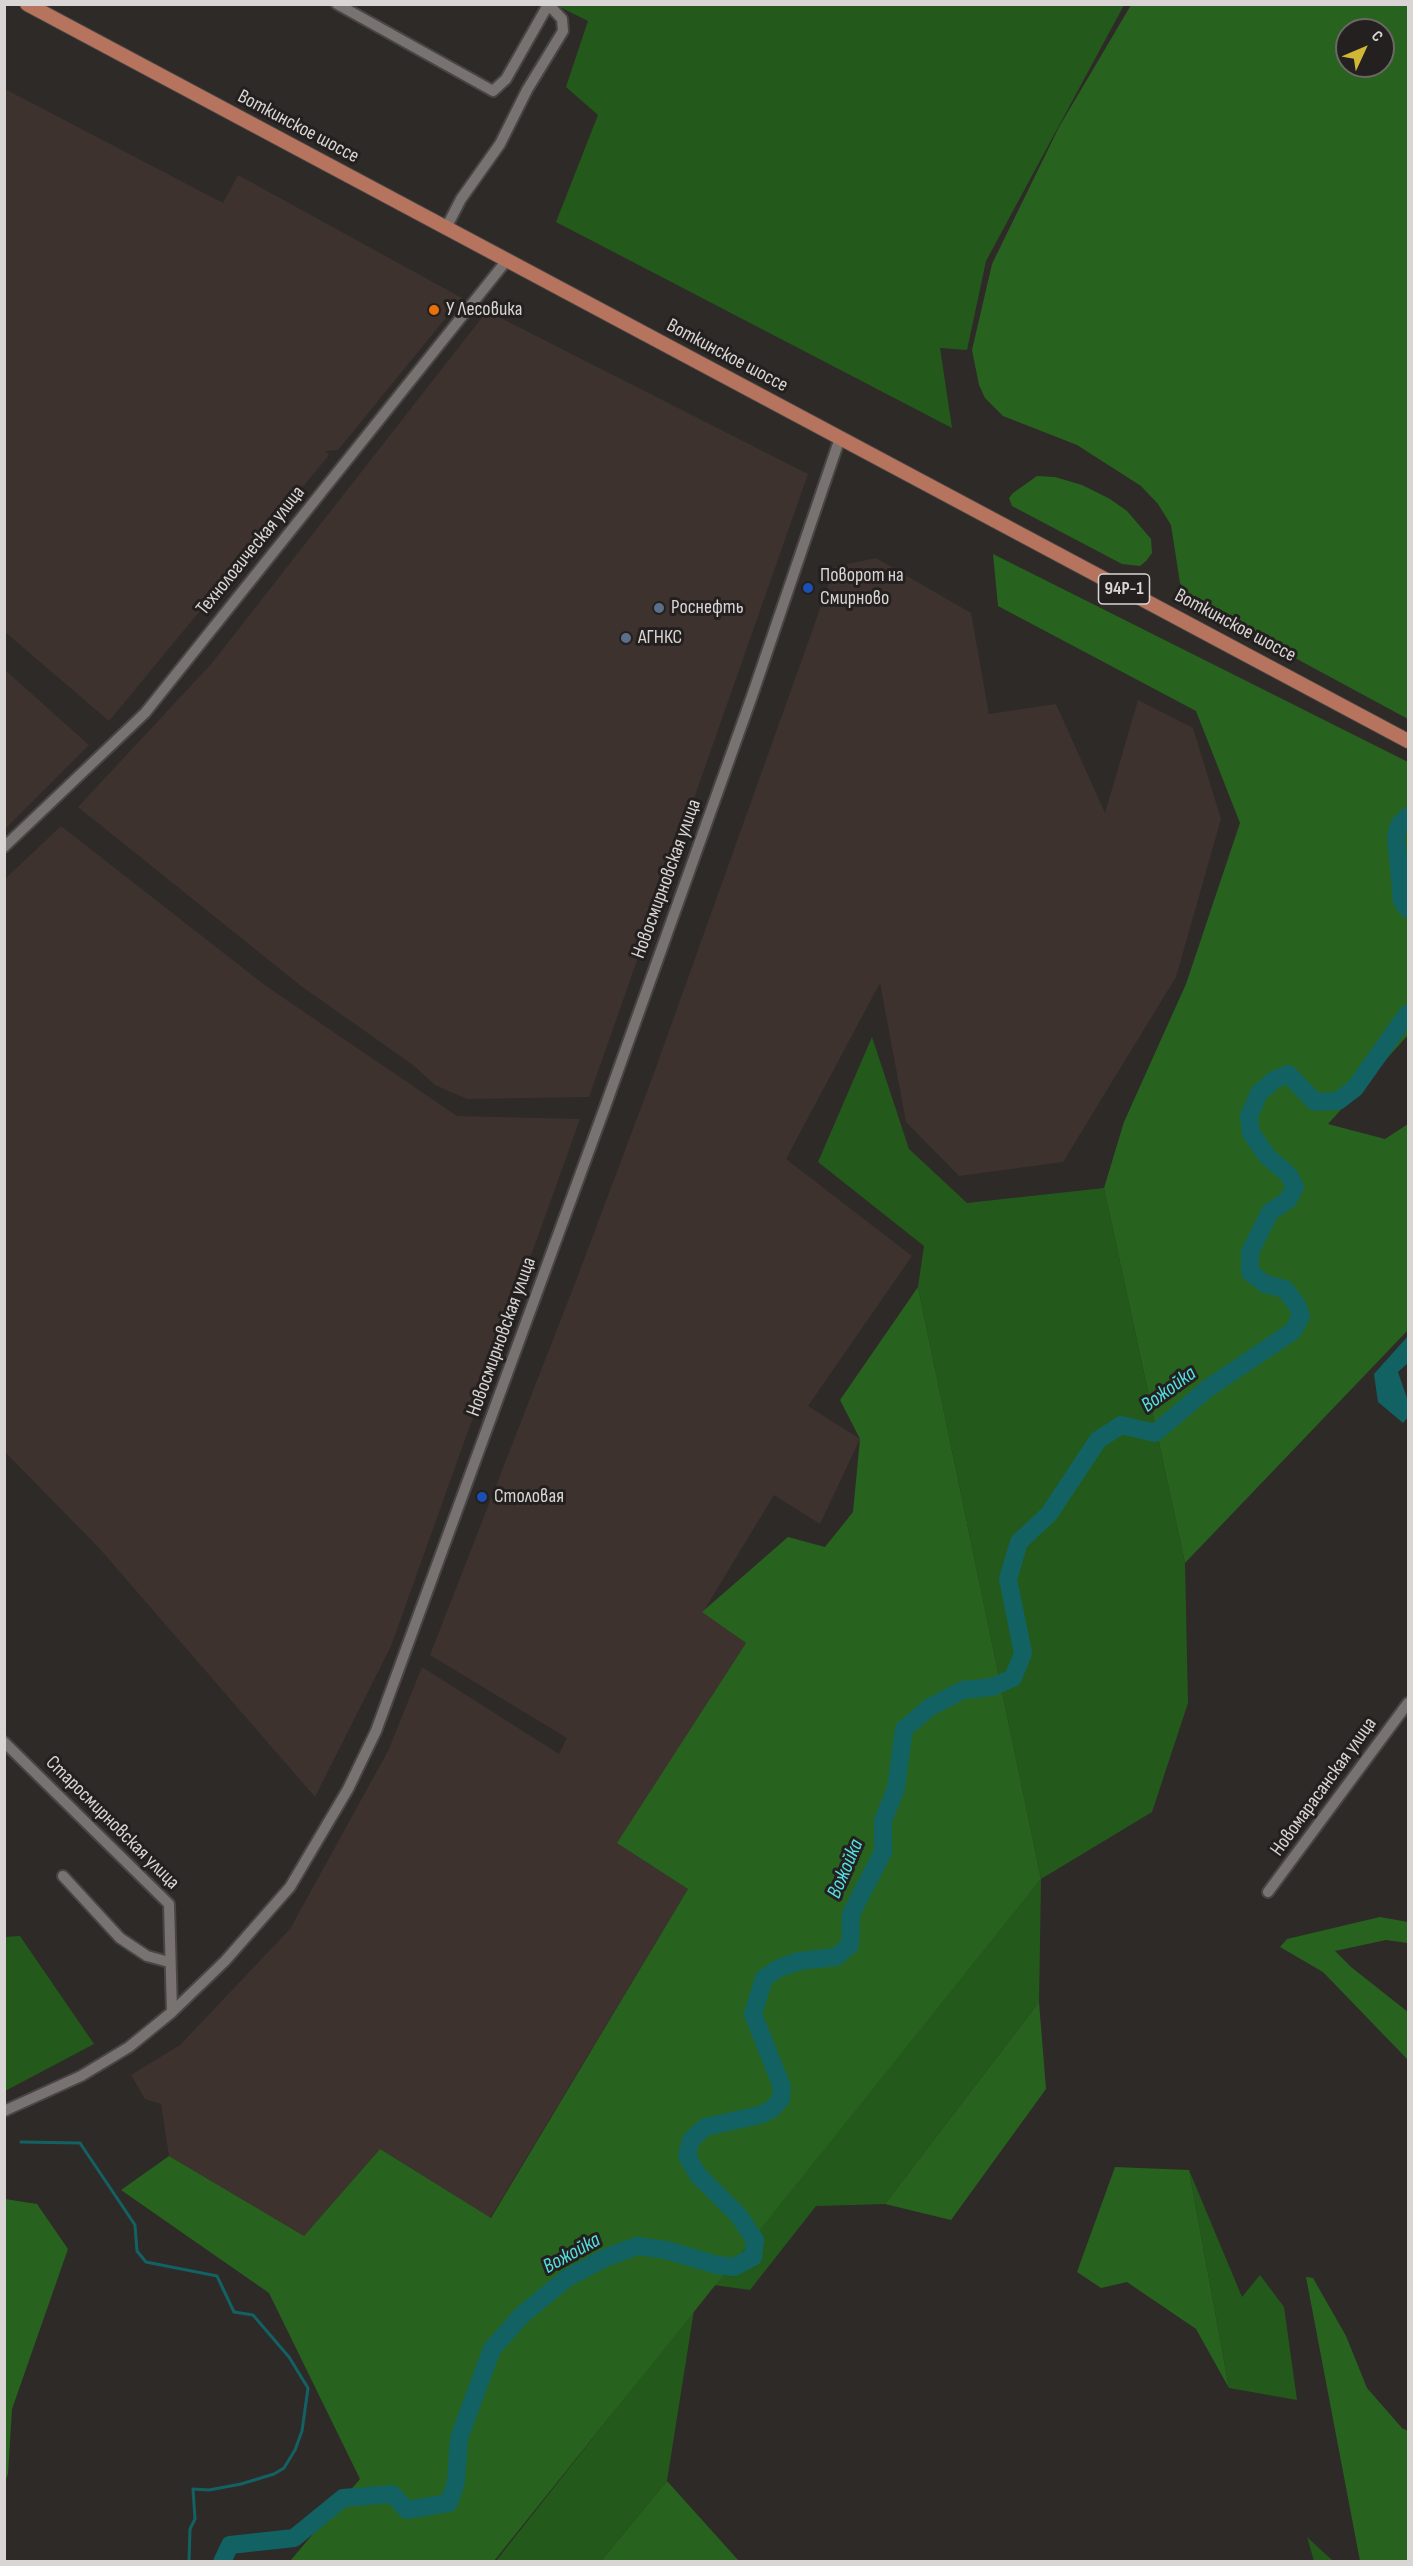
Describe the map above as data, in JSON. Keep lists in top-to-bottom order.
{
  "streets": {
    "main road": ["Воткинское шоссе", "94Р-1"],
    "street": [
      "Технологическая улица",
      "Новосмирновская улица",
      "Новомарасанская улица",
      "Старосмирновская улица"
    ]
  },
  "crossings": [
    ["Воткинское шоссе", "Технологическая улица"],
    ["Воткинское шоссе", "Новосмирновская улица"],
    ["Новосмирновская улица", "Старосмирновская улица"]
  ],
  "water": ["Вожойка"],
  "places": [
    "У Лесовика",
    "Поворот на Смирново",
    "Роснефть",
    "АГНКС",
    "Столовая"
  ],
  "north": "top right"
}
